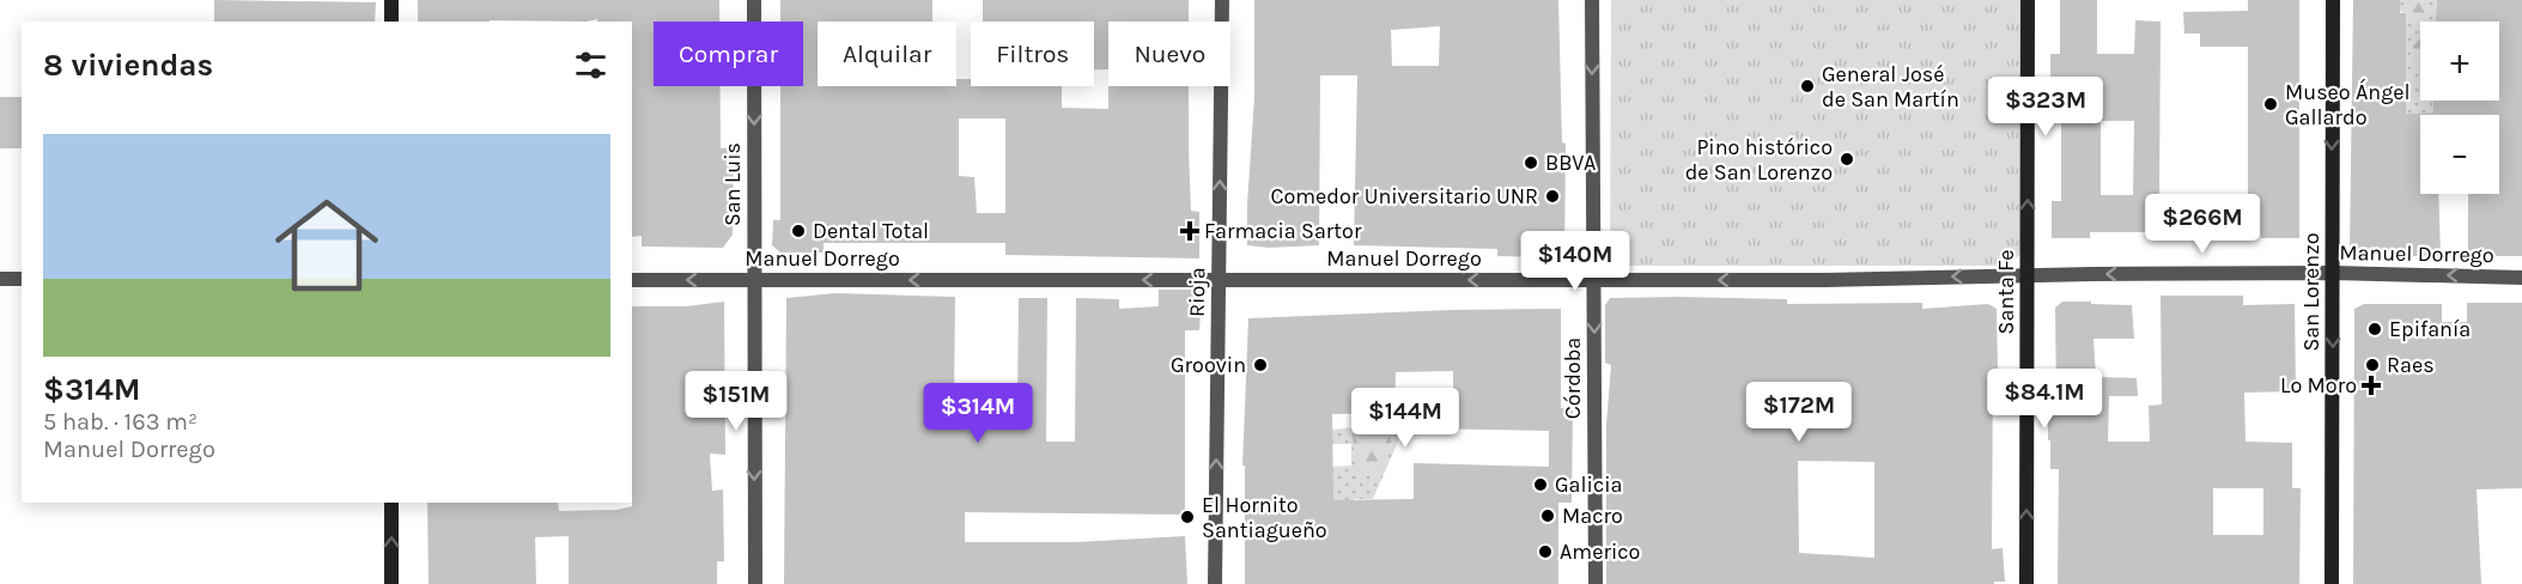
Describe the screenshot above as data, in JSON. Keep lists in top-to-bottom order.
{
  "streets": {
    "main road": ["Santa Fe", "San Lorenzo"],
    "street": [
      "San Luis",
      "Manuel Dorrego",
      "Rioja",
      "Córdoba"
    ]
  },
  "crossings": [
    ["San Luis", "Manuel Dorrego"],
    ["Manuel Dorrego", "Rioja"],
    ["Manuel Dorrego", "Santa Fe"],
    ["Manuel Dorrego", "San Lorenzo"],
    ["Manuel Dorrego", "Córdoba"]
  ],
  "one_way": [
    "San Luis",
    "Manuel Dorrego",
    "Rioja",
    "Santa Fe",
    "San Lorenzo",
    "Córdoba"
  ],
  "places": {
    "other": [
      "General José de San Martín",
      "Museo Ángel Gallardo",
      "Pino histórico de San Lorenzo",
      "BBVA",
      "Comedor Universitario UNR",
      "Dental Total",
      "Epifanía",
      "Groovin",
      "Raes",
      "Galicia",
      "Macro",
      "El Hornito Santiagueño",
      "Americo"
    ],
    "health": ["Farmacia Sartor", "Lo Moro"]
  },
  "page": {
    "map_buttons": ["+", "−"],
    "chip": [
      "Comprar",
      "Alquilar",
      "Filtros",
      "Nuevo"
    ],
    "heading": "8 viviendas",
    "price": [
      "$323M",
      "$266M",
      "$140M",
      "$84.1M",
      "$151M",
      "$172M",
      "$314M",
      "$144M"
    ],
    "list": [
      {
        "name": "$314M",
        "note": "5 hab. · 163 m² · Manuel Dorrego"
      }
    ]
  }
}
